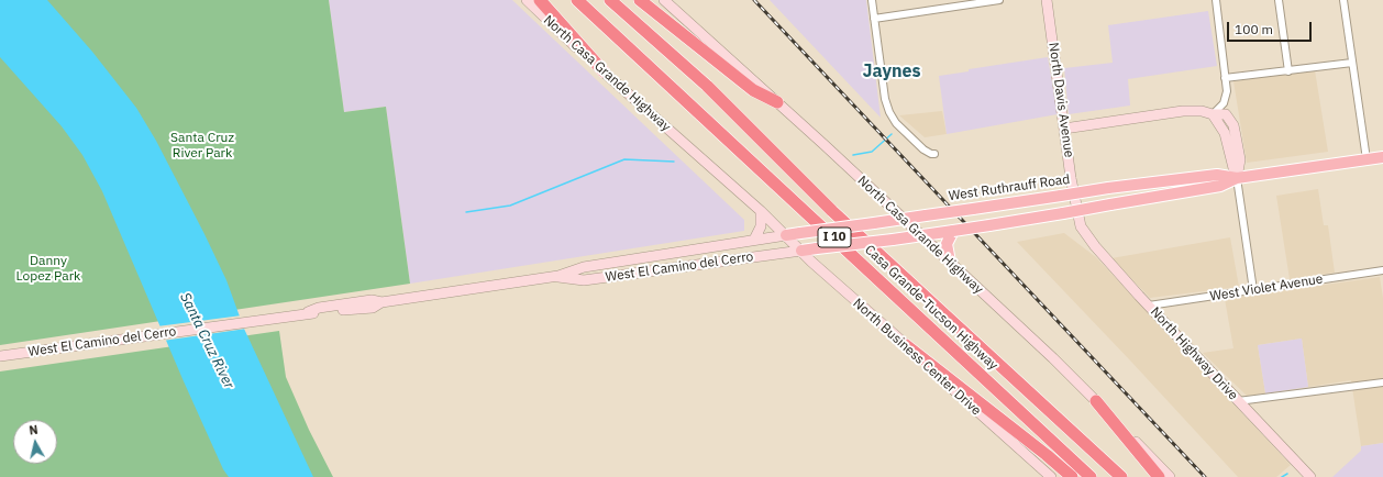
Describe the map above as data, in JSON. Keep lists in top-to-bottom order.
{
  "streets": {
    "highway": ["I 10", "Casa Grande-Tucson Highway"],
    "main road": [
      "North Casa Grande Highway",
      "North Davis Avenue",
      "West Ruthrauff Road",
      "West El Camino del Cerro",
      "North Highway Drive",
      "North Business Center Drive"
    ],
    "street": ["West Violet Avenue"]
  },
  "crossings": [
    ["North Casa Grande Highway", "West Ruthrauff Road"],
    ["North Casa Grande Highway", "West El Camino del Cerro"],
    ["North Casa Grande Highway", "North Business Center Drive"],
    ["North Davis Avenue", "North Highway Drive"],
    ["West Ruthrauff Road", "West El Camino del Cerro"],
    ["West Ruthrauff Road", "North Business Center Drive"],
    ["West El Camino del Cerro", "North Business Center Drive"],
    ["West Violet Avenue", "North Highway Drive"]
  ],
  "districts": ["Jaynes"],
  "water": ["Santa Cruz River"],
  "parks": ["Santa Cruz River Park", "Danny Lopez Park"],
  "scale_bar": "100 m",
  "north": "top"
}
